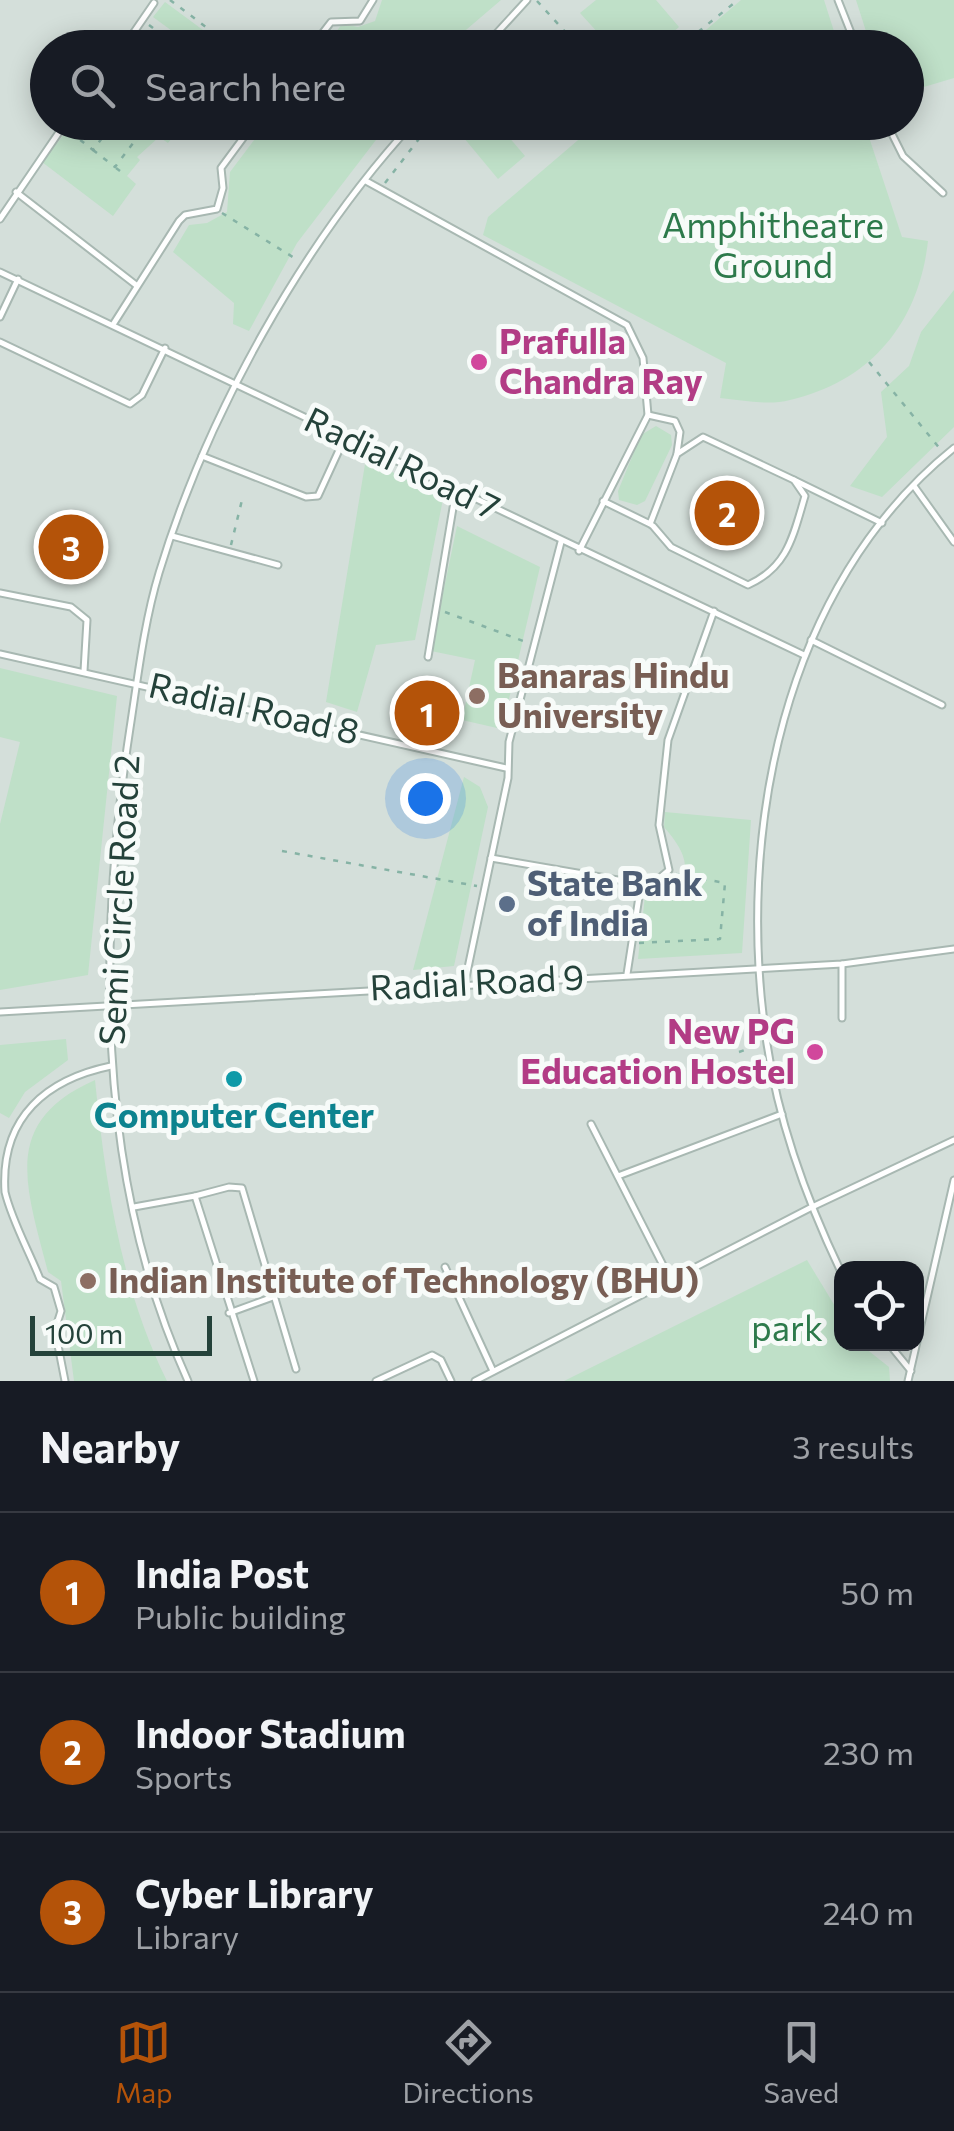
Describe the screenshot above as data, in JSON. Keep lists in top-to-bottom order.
{
  "streets": {
    "lane": [
      "Radial Road 7",
      "Radial Road 8",
      "Semi Circle Road 2",
      "Radial Road 9"
    ]
  },
  "crossings": [
    ["Radial Road 7", "Semi Circle Road 2"],
    ["Radial Road 8", "Semi Circle Road 2"],
    ["Semi Circle Road 2", "Radial Road 9"]
  ],
  "parks": ["Amphitheatre Ground", "park"],
  "places": [
    "Prafulla Chandra Ray",
    "Banaras Hindu University",
    "State Bank of India",
    "New PG Education Hostel",
    "Computer Center",
    "Indian Institute of Technology (BHU)"
  ],
  "scale_bar": "100 m",
  "page": {
    "search": "Search here",
    "pins": ["2", "3", "1"],
    "scale": "100 m",
    "heading": ["Nearby", "3 results"],
    "list": [
      {
        "mark": "1",
        "name": "India Post",
        "note": "Public building",
        "value": "50 m"
      },
      {
        "mark": "2",
        "name": "Indoor Stadium",
        "note": "Sports",
        "value": "230 m"
      },
      {
        "mark": "3",
        "name": "Cyber Library",
        "note": "Library",
        "value": "240 m"
      }
    ],
    "nav": ["Map", "Directions", "Saved"]
  }
}
